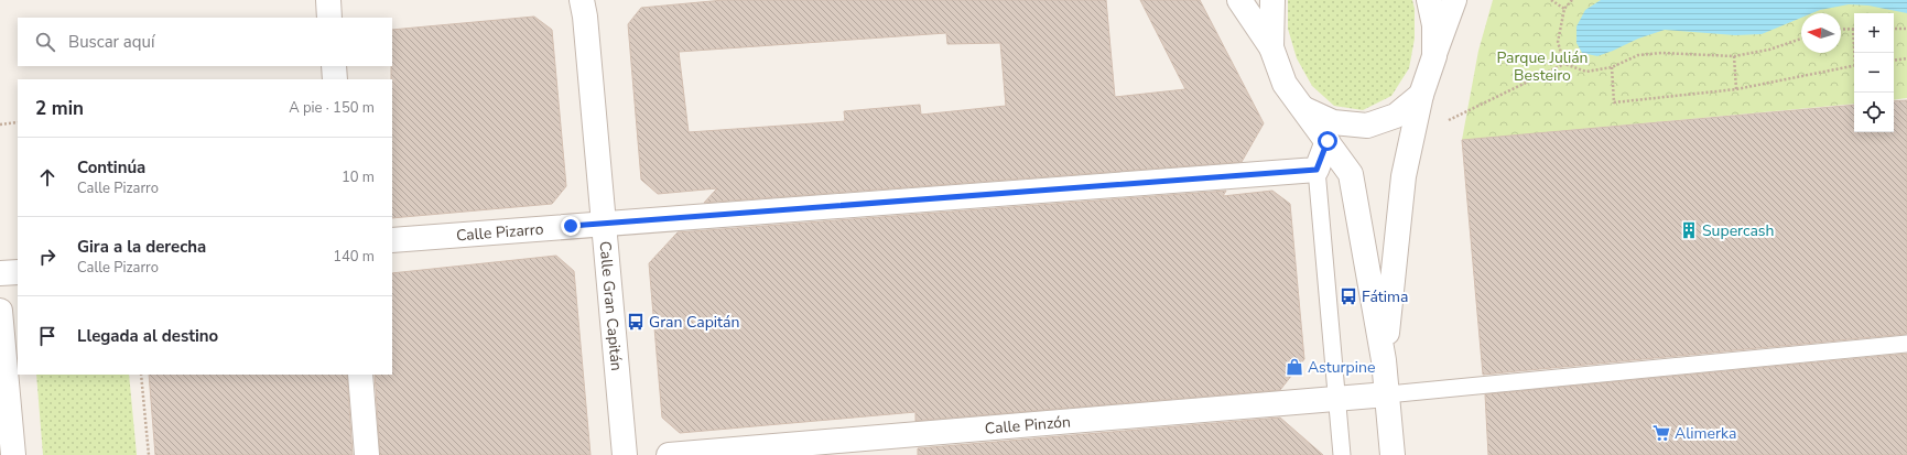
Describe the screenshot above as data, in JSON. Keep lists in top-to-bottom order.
{
  "streets": {
    "street": ["Calle Pizarro", "Calle Gran Capitán", "Calle Pinzón"]
  },
  "crossings": [
    ["Calle Pizarro", "Calle Gran Capitán"]
  ],
  "parks": ["Parque Julián Besteiro"],
  "places": {
    "building": ["Supercash"],
    "bus stop": ["Fátima", "Gran Capitán"],
    "shop": ["Asturpine"],
    "supermarket": ["Alimerka"]
  },
  "north": "left",
  "page": {
    "map_buttons": ["+", "−"],
    "search": "Buscar aquí",
    "heading": ["2 min", "A pie · 150 m"],
    "list": [
      ["Continúa", "Calle Pizarro", "10 m"],
      ["Gira a la derecha", "Calle Pizarro", "140 m"],
      "Llegada al destino"
    ]
  }
}
